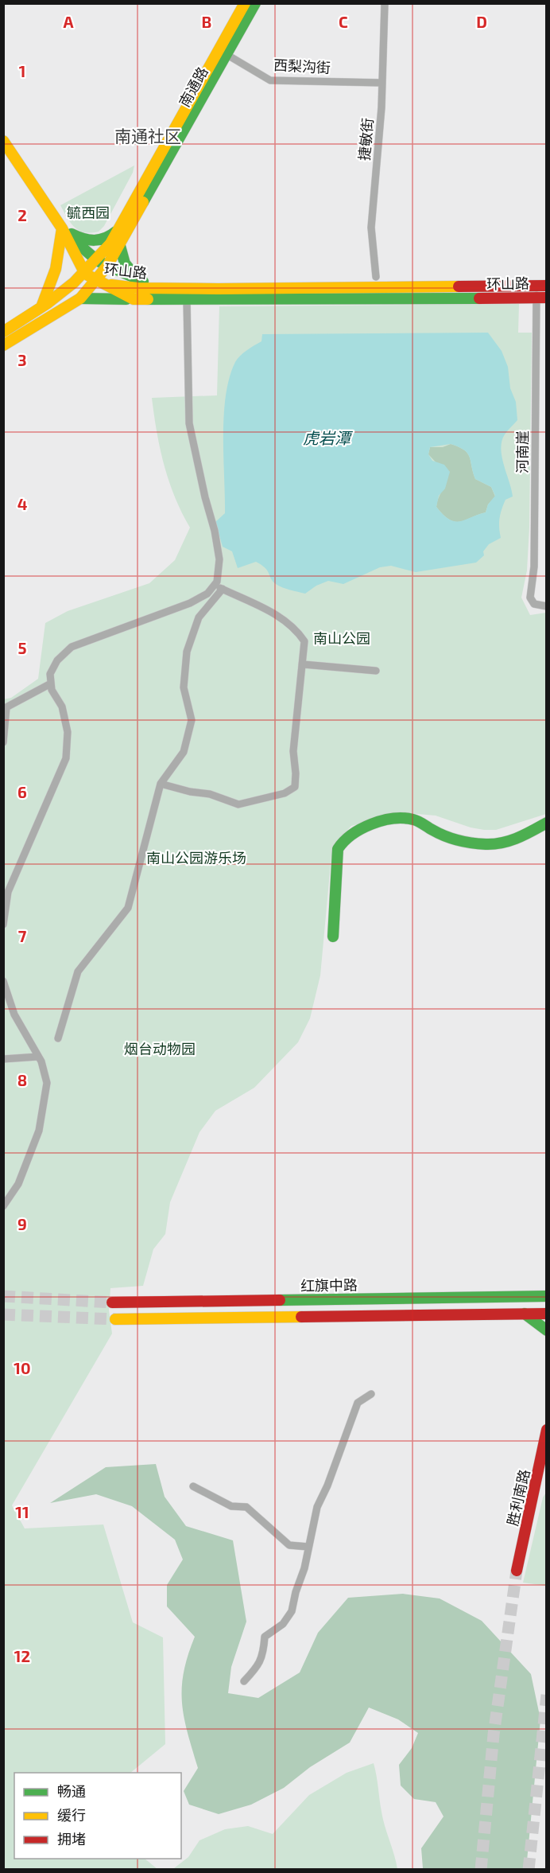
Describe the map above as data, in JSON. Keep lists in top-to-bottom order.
{
  "streets": {
    "main road": [
      "南通路",
      "环山路",
      "红旗中路",
      "胜利南路"
    ],
    "street": ["西梨沟街", "捷敏街", "河南崖"]
  },
  "crossings": [
    ["西梨沟街", "南通路"],
    ["西梨沟街", "捷敏街"],
    ["南通路", "环山路"],
    ["环山路", "河南崖"]
  ],
  "districts": ["南通社区"],
  "water": ["虎岩潭"],
  "parks": [
    "毓西园",
    "南山公园",
    "南山公园游乐场",
    "烟台动物园"
  ],
  "legend": ["畅通", "缓行", "拥堵"],
  "grid": {
    "columns": [
      "A",
      "B",
      "C",
      "D"
    ],
    "rows": [
      "1",
      "2",
      "3",
      "4",
      "5",
      "6",
      "7",
      "8",
      "9",
      "10",
      "11",
      "12"
    ]
  }
}
